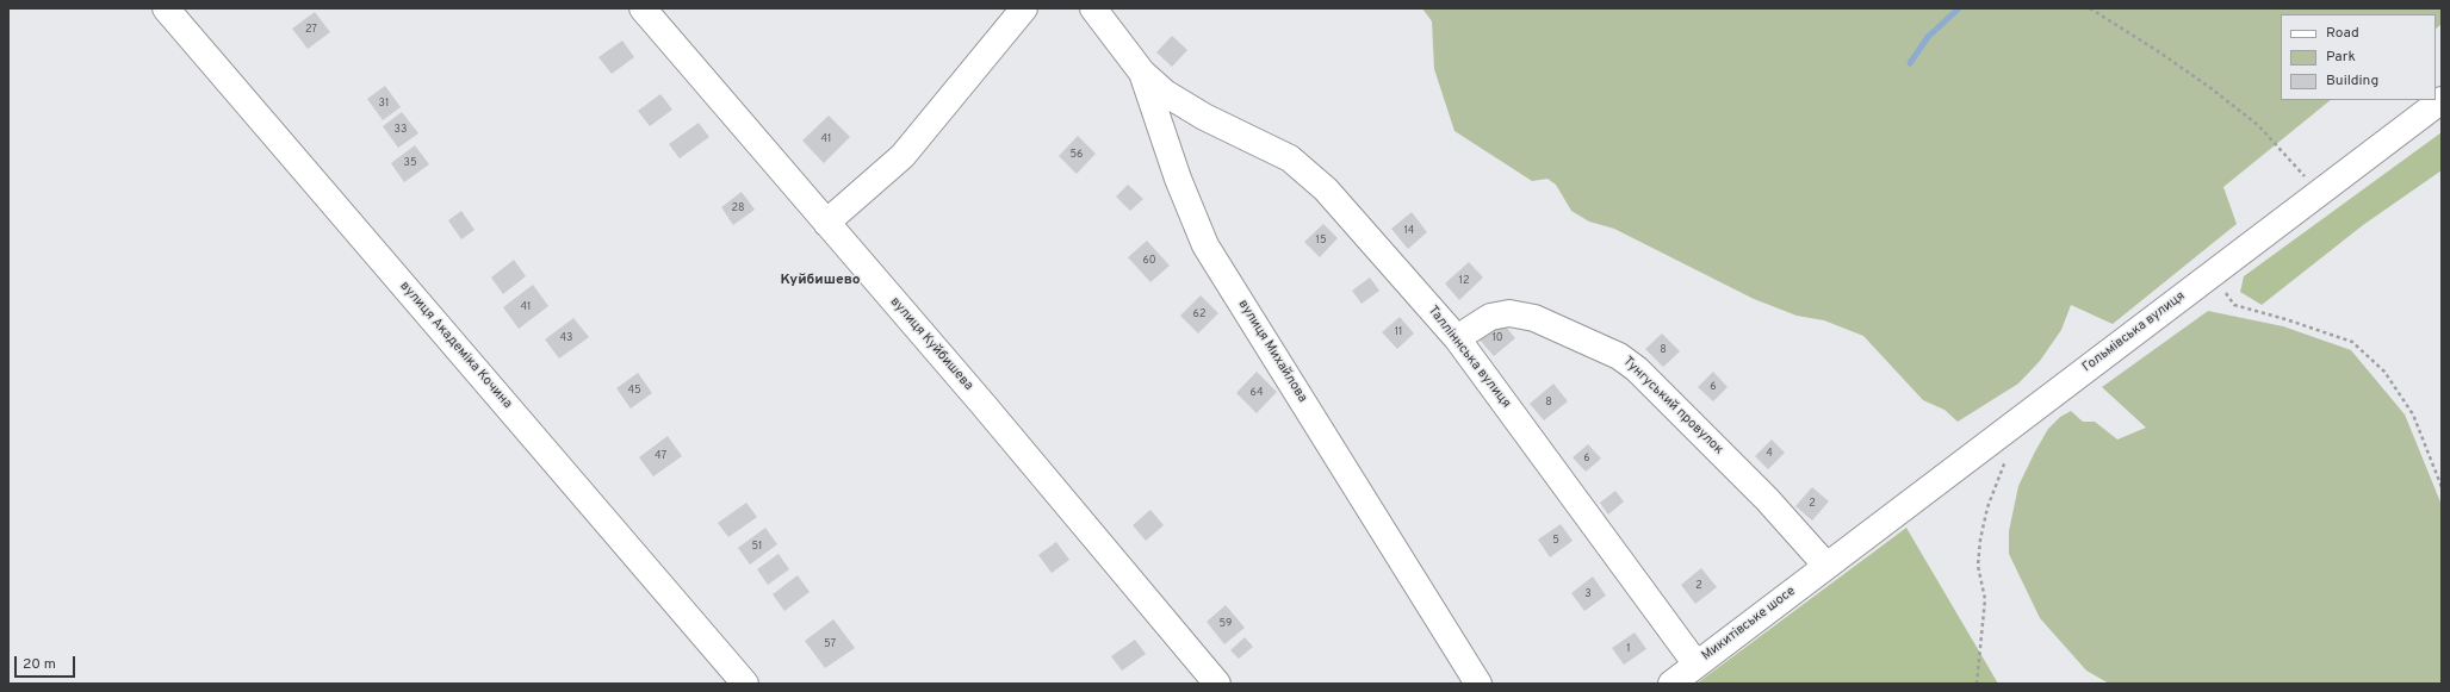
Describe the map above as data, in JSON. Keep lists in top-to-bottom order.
{
  "streets": {
    "street": [
      "Гольмівська вулиця",
      "вулиця Куйбишева",
      "вулиця Академіка Кочина",
      "вулиця Михайлова",
      "Талліннська вулиця",
      "Тунгуський провулок",
      "Микитівське шосе"
    ]
  },
  "crossings": [
    ["Гольмівська вулиця", "Тунгуський провулок"],
    ["Гольмівська вулиця", "Микитівське шосе"],
    ["вулиця Михайлова", "Талліннська вулиця"],
    ["Талліннська вулиця", "Тунгуський провулок"],
    ["Талліннська вулиця", "Микитівське шосе"],
    ["Тунгуський провулок", "Микитівське шосе"]
  ],
  "districts": ["Куйбишево"],
  "house_numbers": [
    "27",
    "31",
    "33",
    "41",
    "56",
    "35",
    "28",
    "14",
    "15",
    "60",
    "12",
    "41",
    "62",
    "11",
    "43",
    "10",
    "8",
    "6",
    "45",
    "64",
    "8",
    "4",
    "47",
    "6",
    "2",
    "5",
    "51",
    "2",
    "3",
    "59",
    "57",
    "1"
  ],
  "legend": ["Road", "Park", "Building"],
  "scale_bar": "20 m"
}
